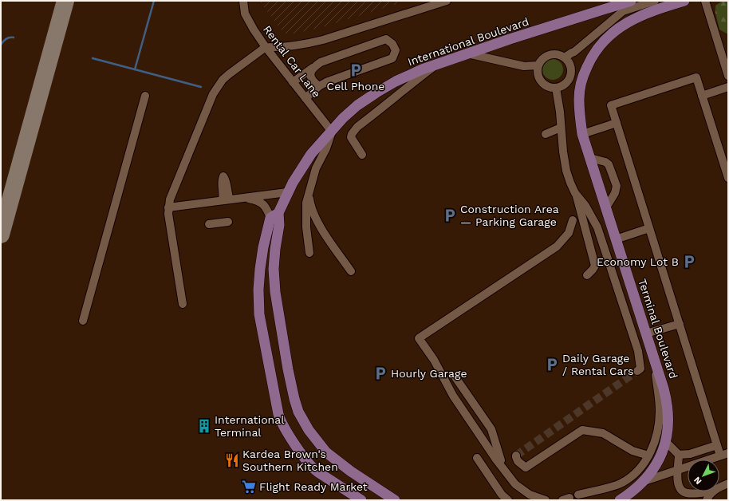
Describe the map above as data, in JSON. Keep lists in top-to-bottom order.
{
  "streets": {
    "main road": ["International Boulevard", "Terminal Boulevard"],
    "street": ["Rental Car Lane"]
  },
  "crossings": [
    ["International Boulevard", "Rental Car Lane"]
  ],
  "places": {
    "parking": [
      "Cell Phone",
      "Construction Area — Parking Garage",
      "Economy Lot B",
      "Daily Garage / Rental Cars",
      "Hourly Garage"
    ],
    "building": ["International Terminal"],
    "restaurant": ["Kardea Brown's Southern Kitchen"],
    "supermarket": ["Flight Ready Market"]
  },
  "north": "bottom left"
}
